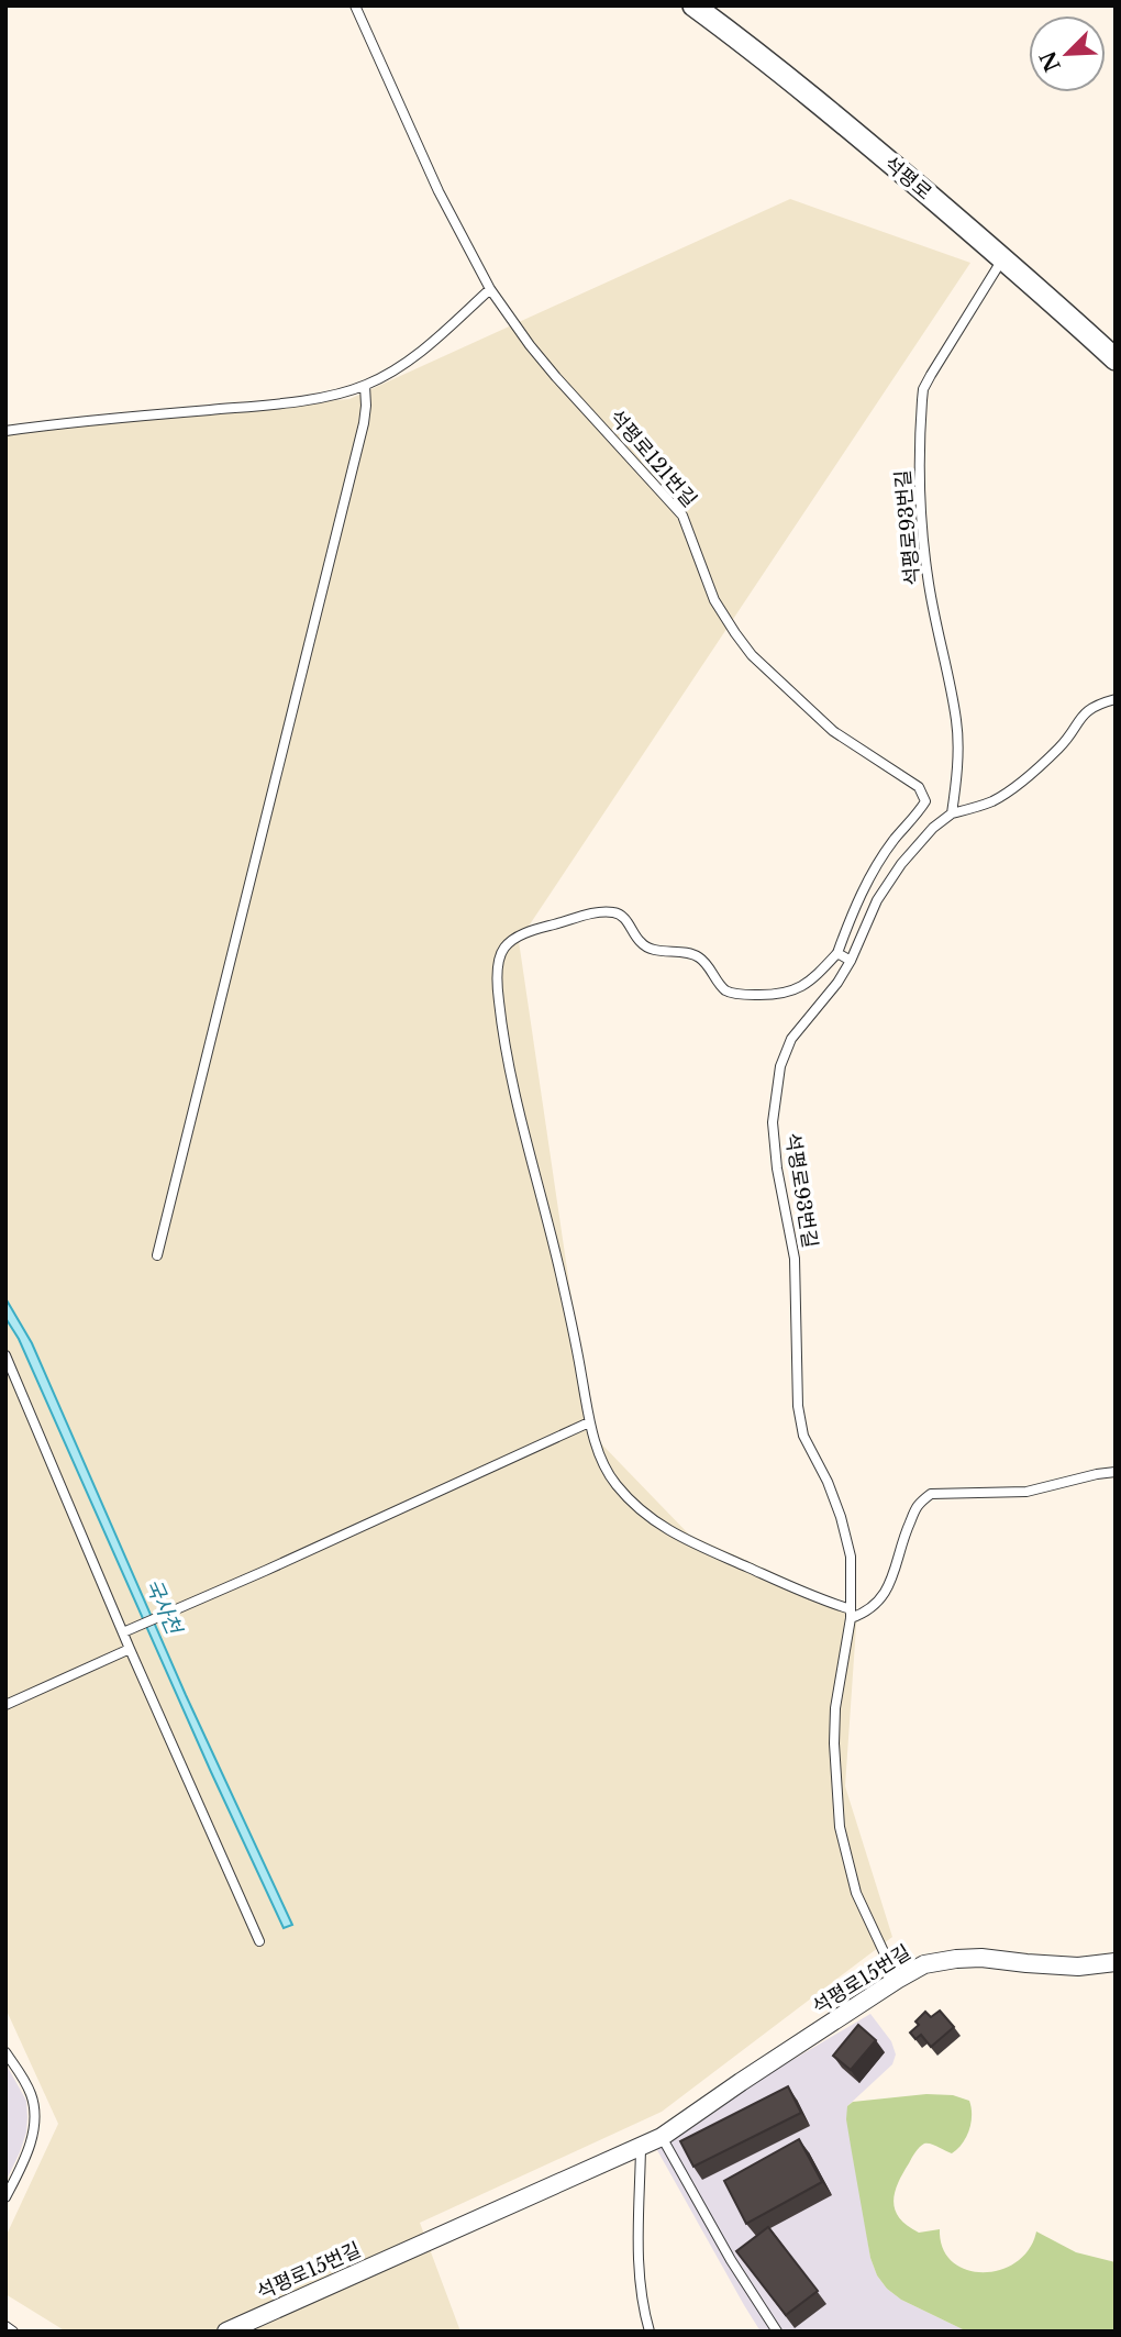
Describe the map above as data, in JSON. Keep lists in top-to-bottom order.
{
  "streets": {
    "street": ["석평로", "석평로15번길"],
    "lane": ["석평로121번길", "석평로93번길"]
  },
  "crossings": [
    ["석평로", "석평로93번길"],
    ["석평로93번길", "석평로15번길"]
  ],
  "water": ["국사천"],
  "north": "bottom left"
}
